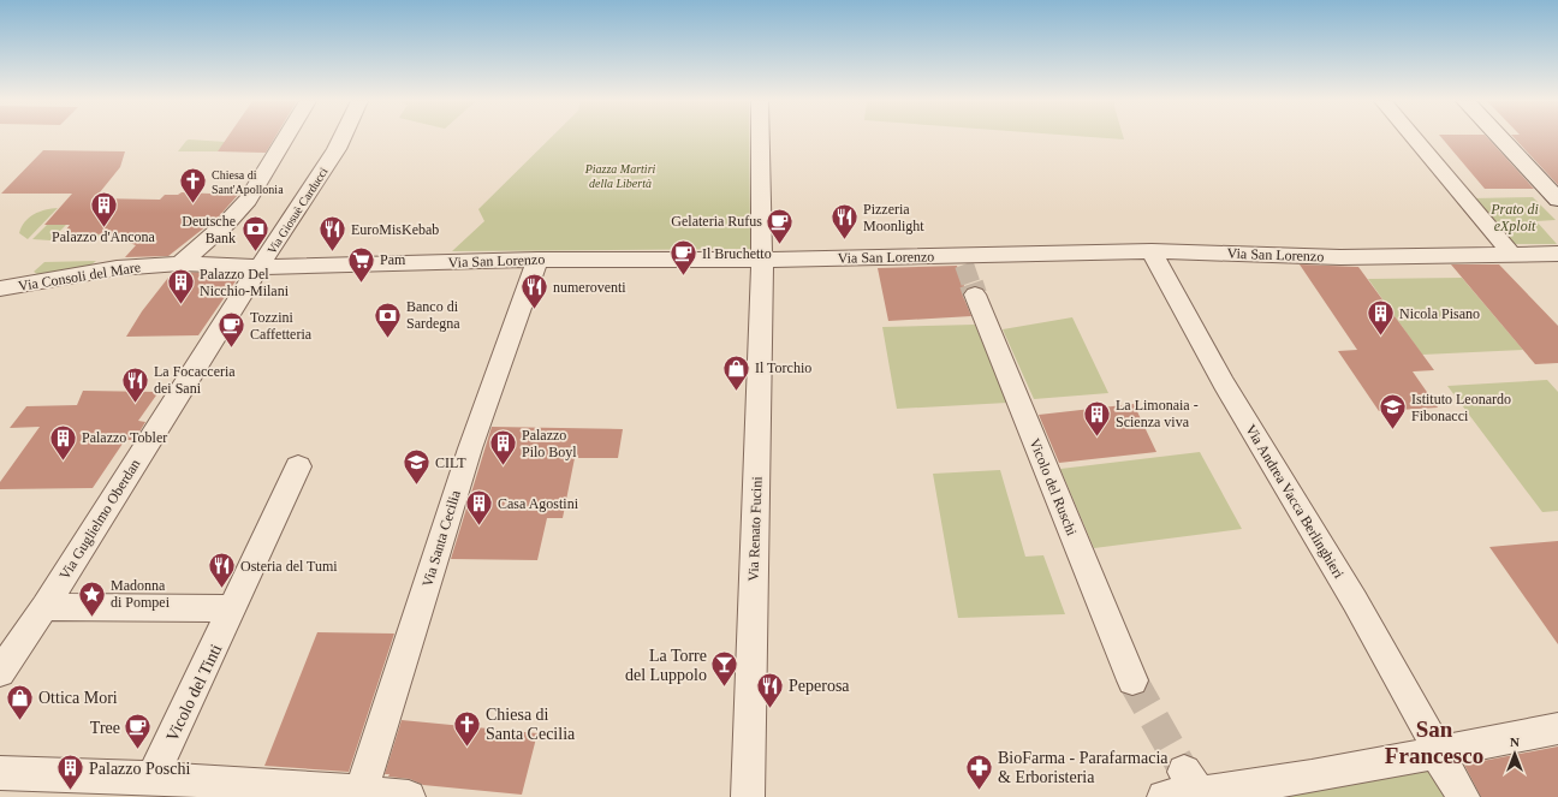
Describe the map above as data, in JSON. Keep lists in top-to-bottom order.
{
  "streets": {
    "street": [
      "Via Giosuè Carducci",
      "Via San Lorenzo",
      "Via Consoli del Mare",
      "Vicolo del Ruschi",
      "Via Andrea Vacca Berlinghieri",
      "Via Guglielmo Oberdan",
      "Via Renato Fucini",
      "Via Santa Cecilia",
      "Vicolo del Tinti"
    ]
  },
  "crossings": [
    ["Via Giosuè Carducci", "Via San Lorenzo"],
    ["Via Giosuè Carducci", "Via Guglielmo Oberdan"],
    ["Via San Lorenzo", "Via Consoli del Mare"],
    ["Via San Lorenzo", "Via Andrea Vacca Berlinghieri"],
    ["Via San Lorenzo", "Via Guglielmo Oberdan"],
    ["Via San Lorenzo", "Via Renato Fucini"],
    ["Via San Lorenzo", "Via Santa Cecilia"]
  ],
  "districts": ["San Francesco"],
  "parks": ["Piazza Martiri della Libertà", "Prato di eXploit"],
  "places": {
    "church": ["Chiesa di Sant'Apollonia", "Chiesa di Santa Cecilia"],
    "building": [
      "Palazzo d'Ancona",
      "Palazzo Del Nicchio-Milani",
      "Nicola Pisano",
      "La Limonaia - Scienza viva",
      "Palazzo Tobler",
      "Palazzo Pilo Boyl",
      "Casa Agostini",
      "Palazzo Poschi"
    ],
    "restaurant": [
      "Pizzeria Moonlight",
      "EuroMisKebab",
      "numeroventi",
      "La Focacceria dei Sani",
      "Osteria del Tumi",
      "Peperosa"
    ],
    "cafe": [
      "Gelateria Rufus",
      "Il Bruchetto",
      "Tozzini Caffetteria",
      "Tree"
    ],
    "bank": ["Deutsche Bank", "Banco di Sardegna"],
    "supermarket": ["Pam"],
    "shop": ["Il Torchio", "Ottica Mori"],
    "school or university": ["Istituto Leonardo Fibonacci", "CILT"],
    "place": ["Madonna di Pompei"],
    "bar": ["La Torre del Luppolo"],
    "pharmacy": ["BioFarma - Parafarmacia & Erboristeria"]
  },
  "north": "top"
}
